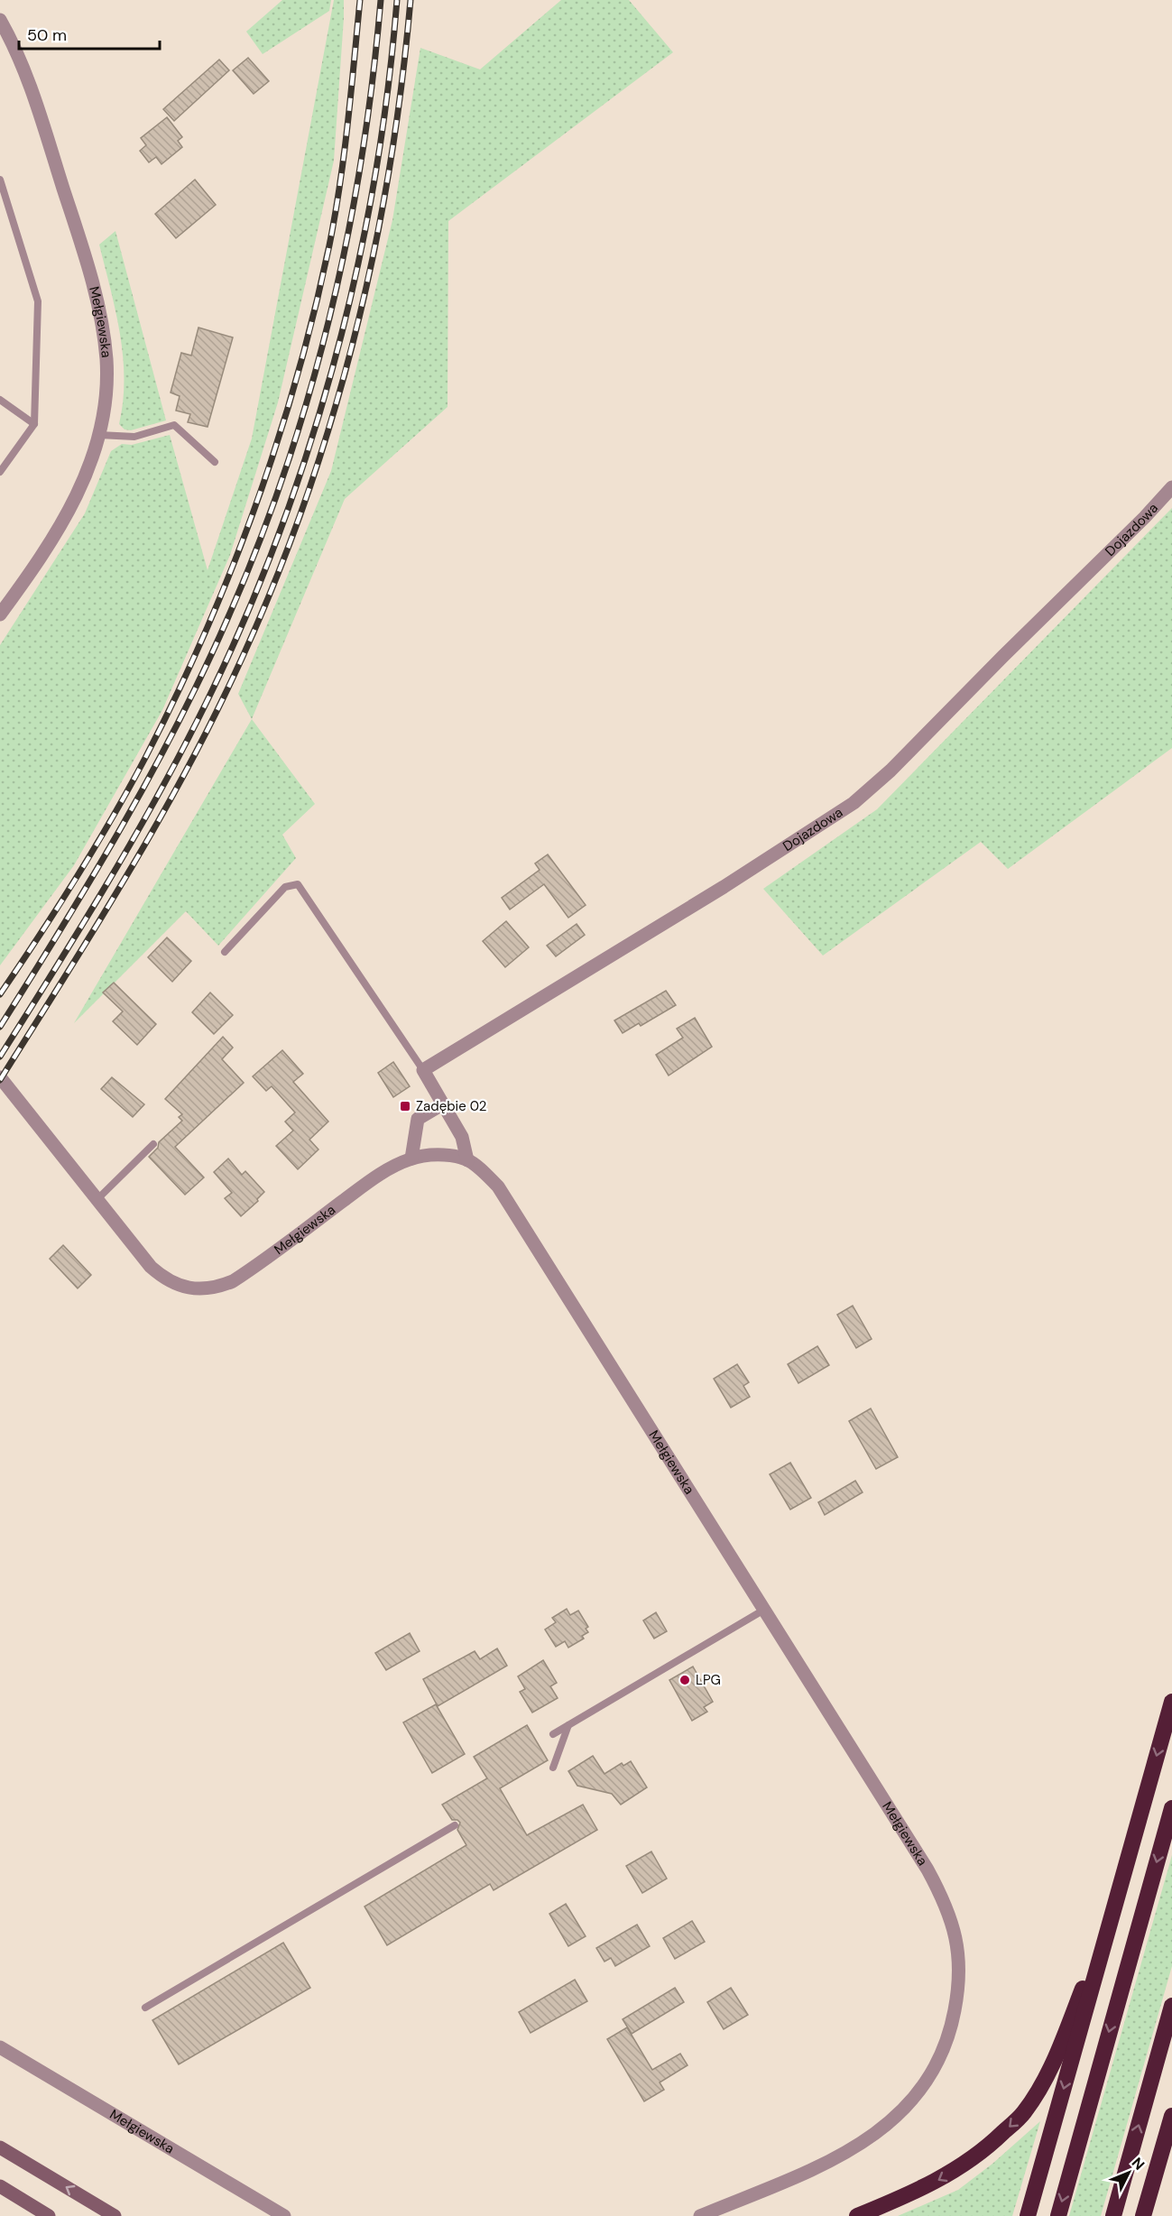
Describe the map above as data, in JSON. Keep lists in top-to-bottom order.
{
  "streets": {
    "street": ["Mełgiewska", "Dojazdowa"]
  },
  "places": {
    "transit": ["Zadębie 02"],
    "other": ["LPG"]
  },
  "scale_bar": "50 m",
  "north": "top right"
}
